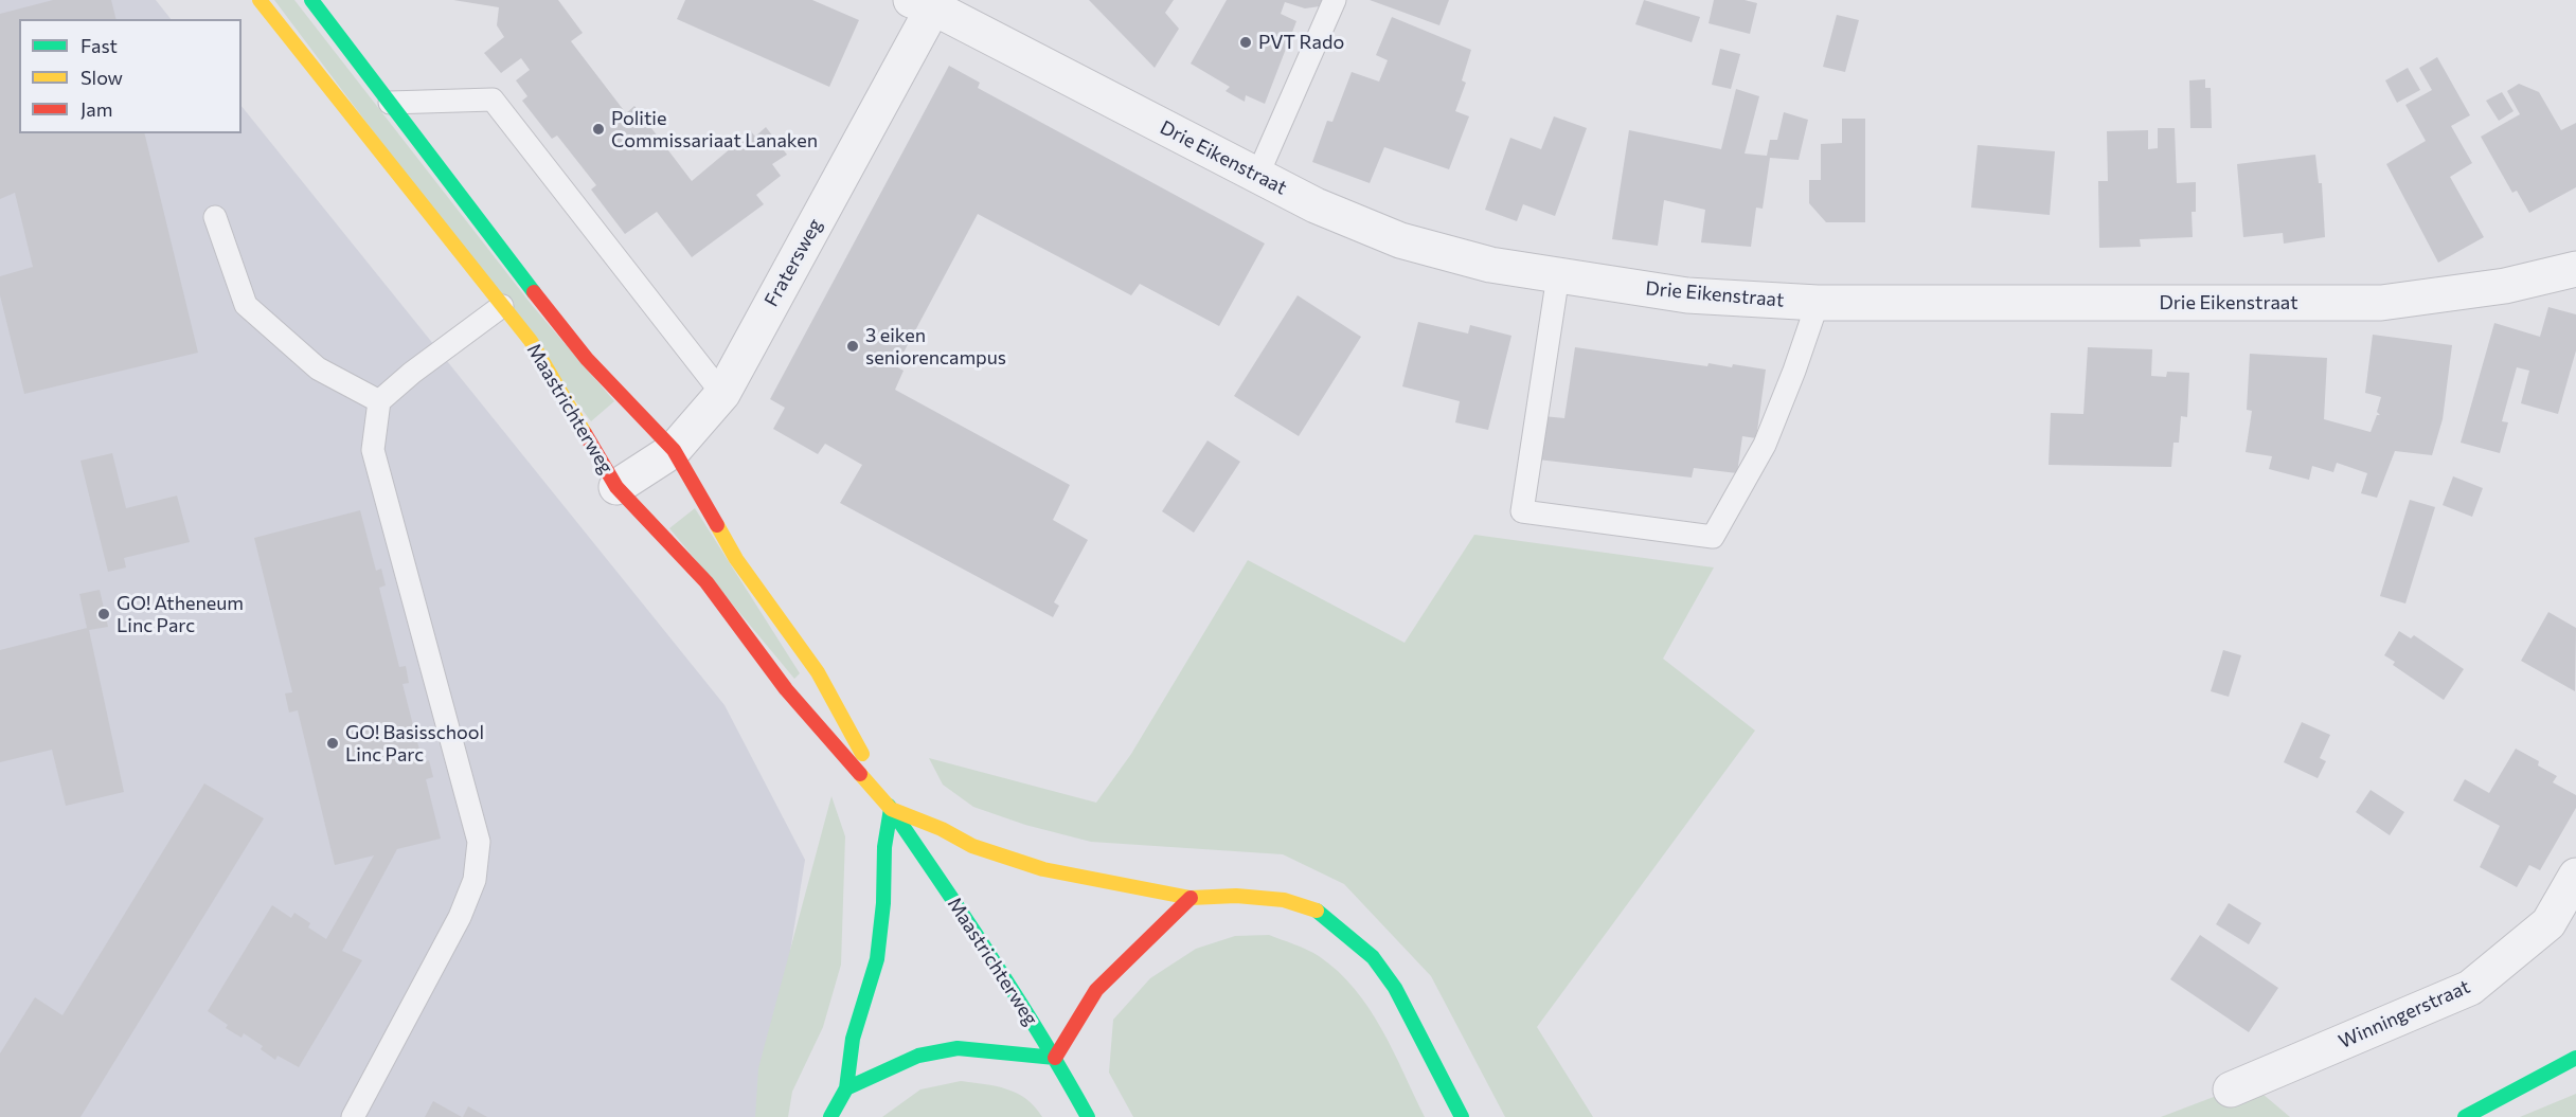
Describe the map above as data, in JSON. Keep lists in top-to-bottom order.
{
  "streets": {
    "main road": ["Maastrichterweg"],
    "street": ["Drie Eikenstraat", "Fratersweg", "Winningerstraat"]
  },
  "crossings": [
    ["Drie Eikenstraat", "Fratersweg"],
    ["Fratersweg", "Maastrichterweg"]
  ],
  "places": [
    "PVT Rado",
    "Politie Commissariaat Lanaken",
    "3 eiken seniorencampus",
    "GO! Atheneum Linc Parc",
    "GO! Basisschool Linc Parc"
  ],
  "legend": ["Fast", "Slow", "Jam"]
}
